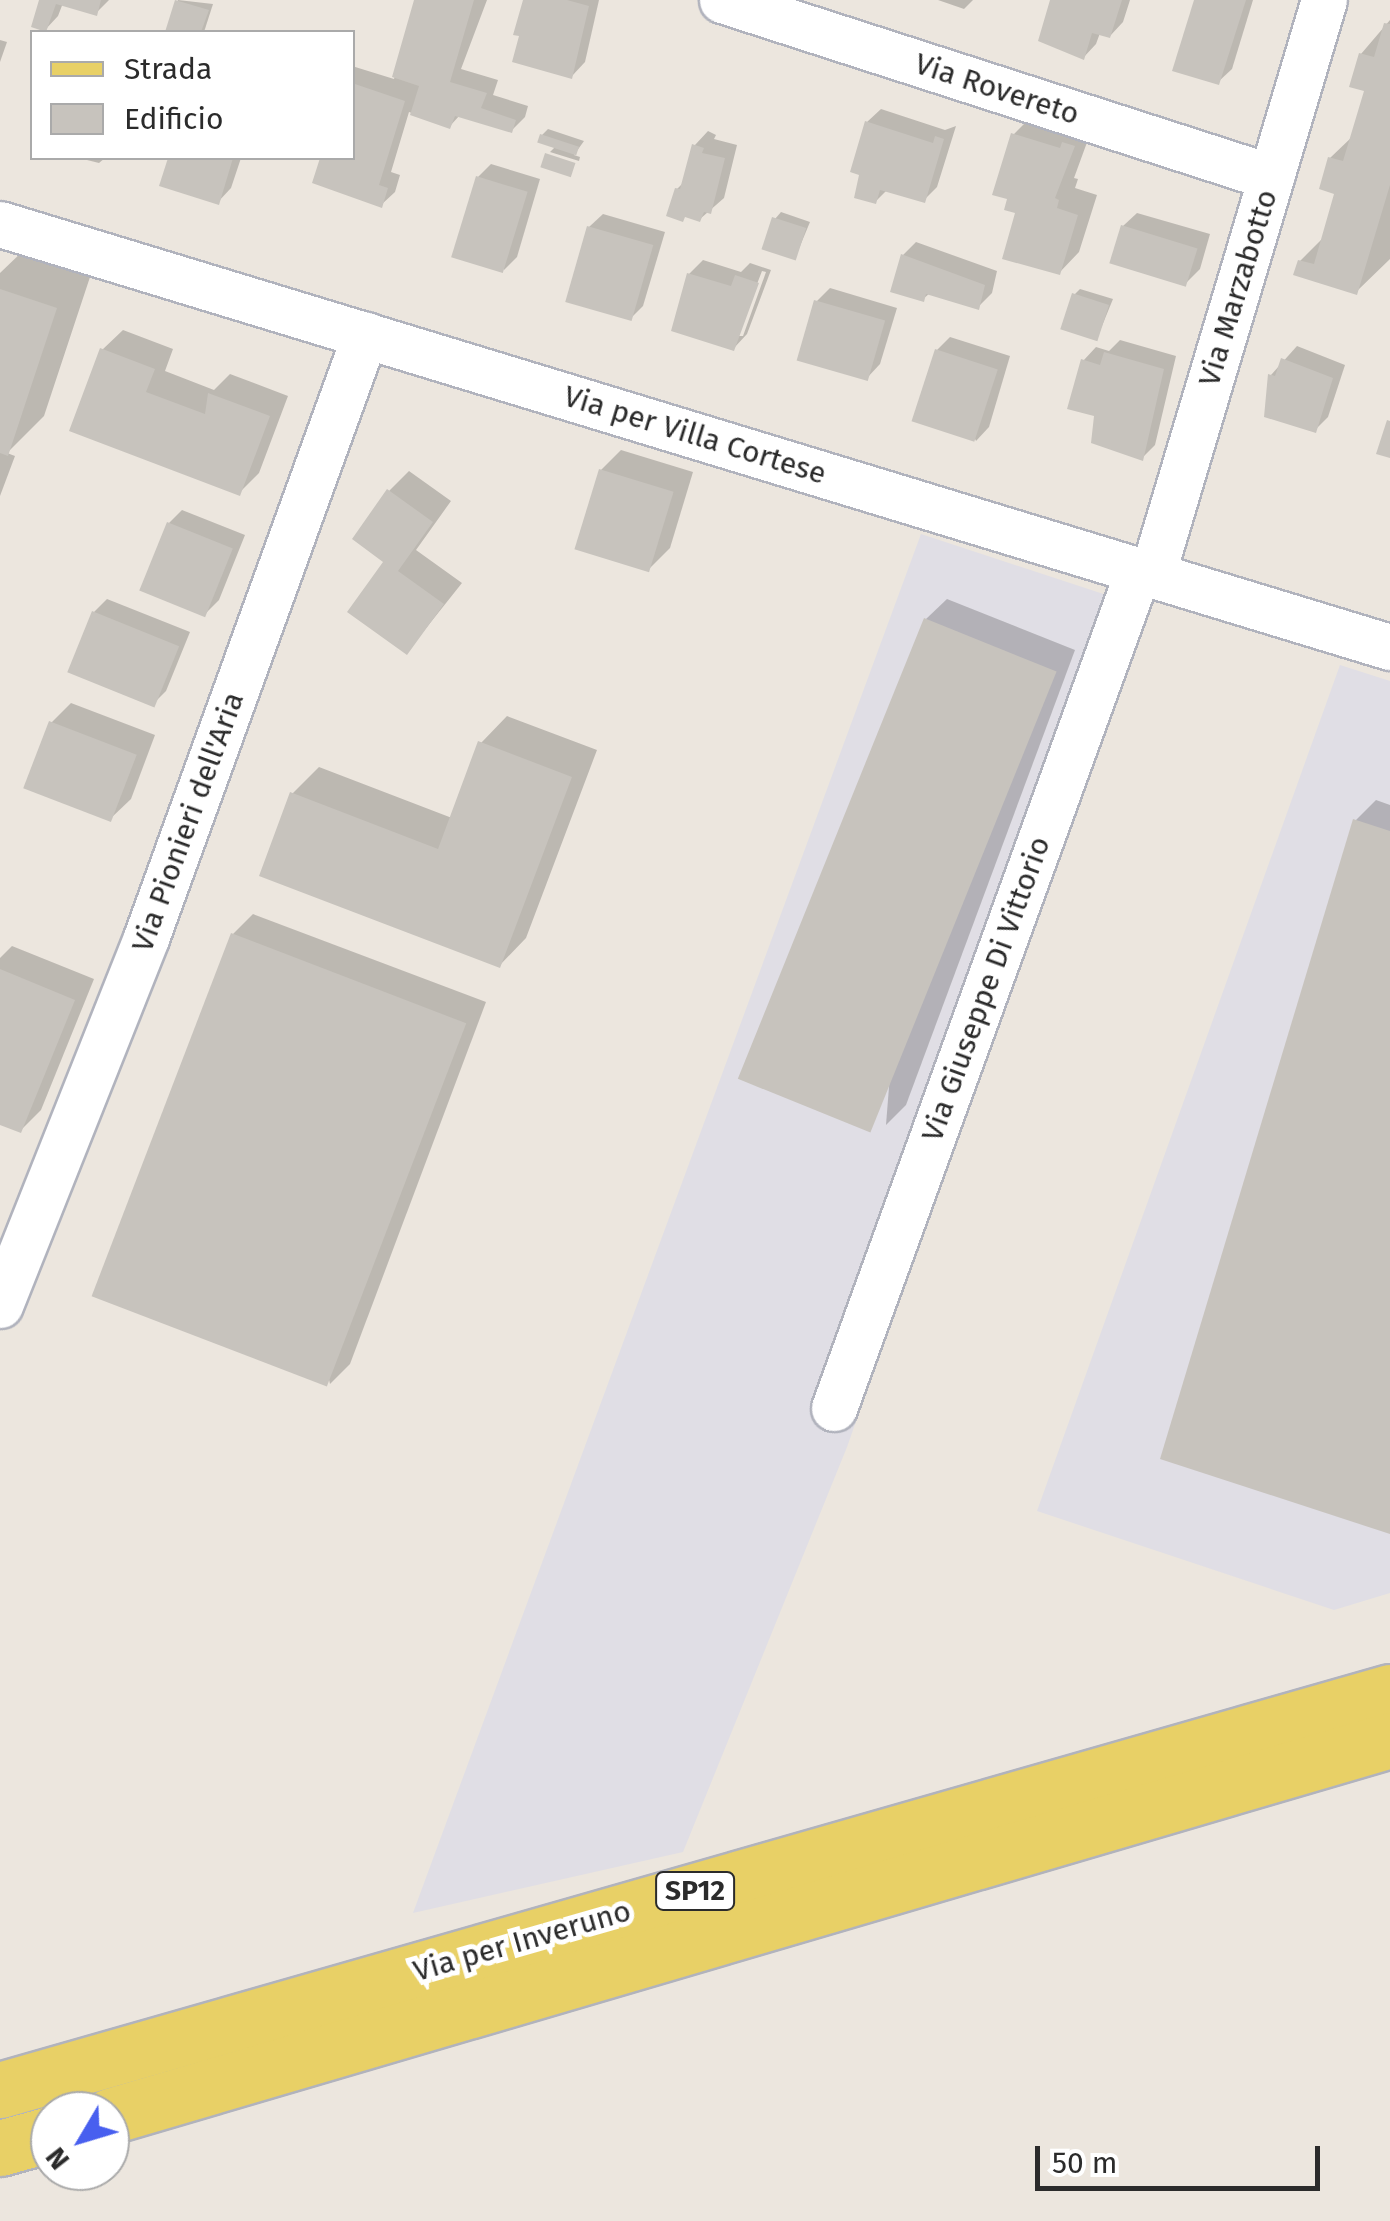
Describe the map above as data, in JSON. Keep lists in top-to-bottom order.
{
  "streets": {
    "main road": ["SP12", "Via per Inveruno"],
    "street": [
      "Via Rovereto",
      "Via Marzabotto",
      "Via per Villa Cortese",
      "Via Pionieri dell'Aria",
      "Via Giuseppe Di Vittorio"
    ]
  },
  "crossings": [
    ["Via Rovereto", "Via Marzabotto"],
    ["Via Marzabotto", "Via per Villa Cortese"],
    ["Via Marzabotto", "Via Giuseppe Di Vittorio"],
    ["Via per Villa Cortese", "Via Pionieri dell'Aria"],
    ["Via per Villa Cortese", "Via Giuseppe Di Vittorio"]
  ],
  "legend": ["Strada", "Edificio"],
  "scale_bar": "50 m",
  "north": "bottom left"
}
